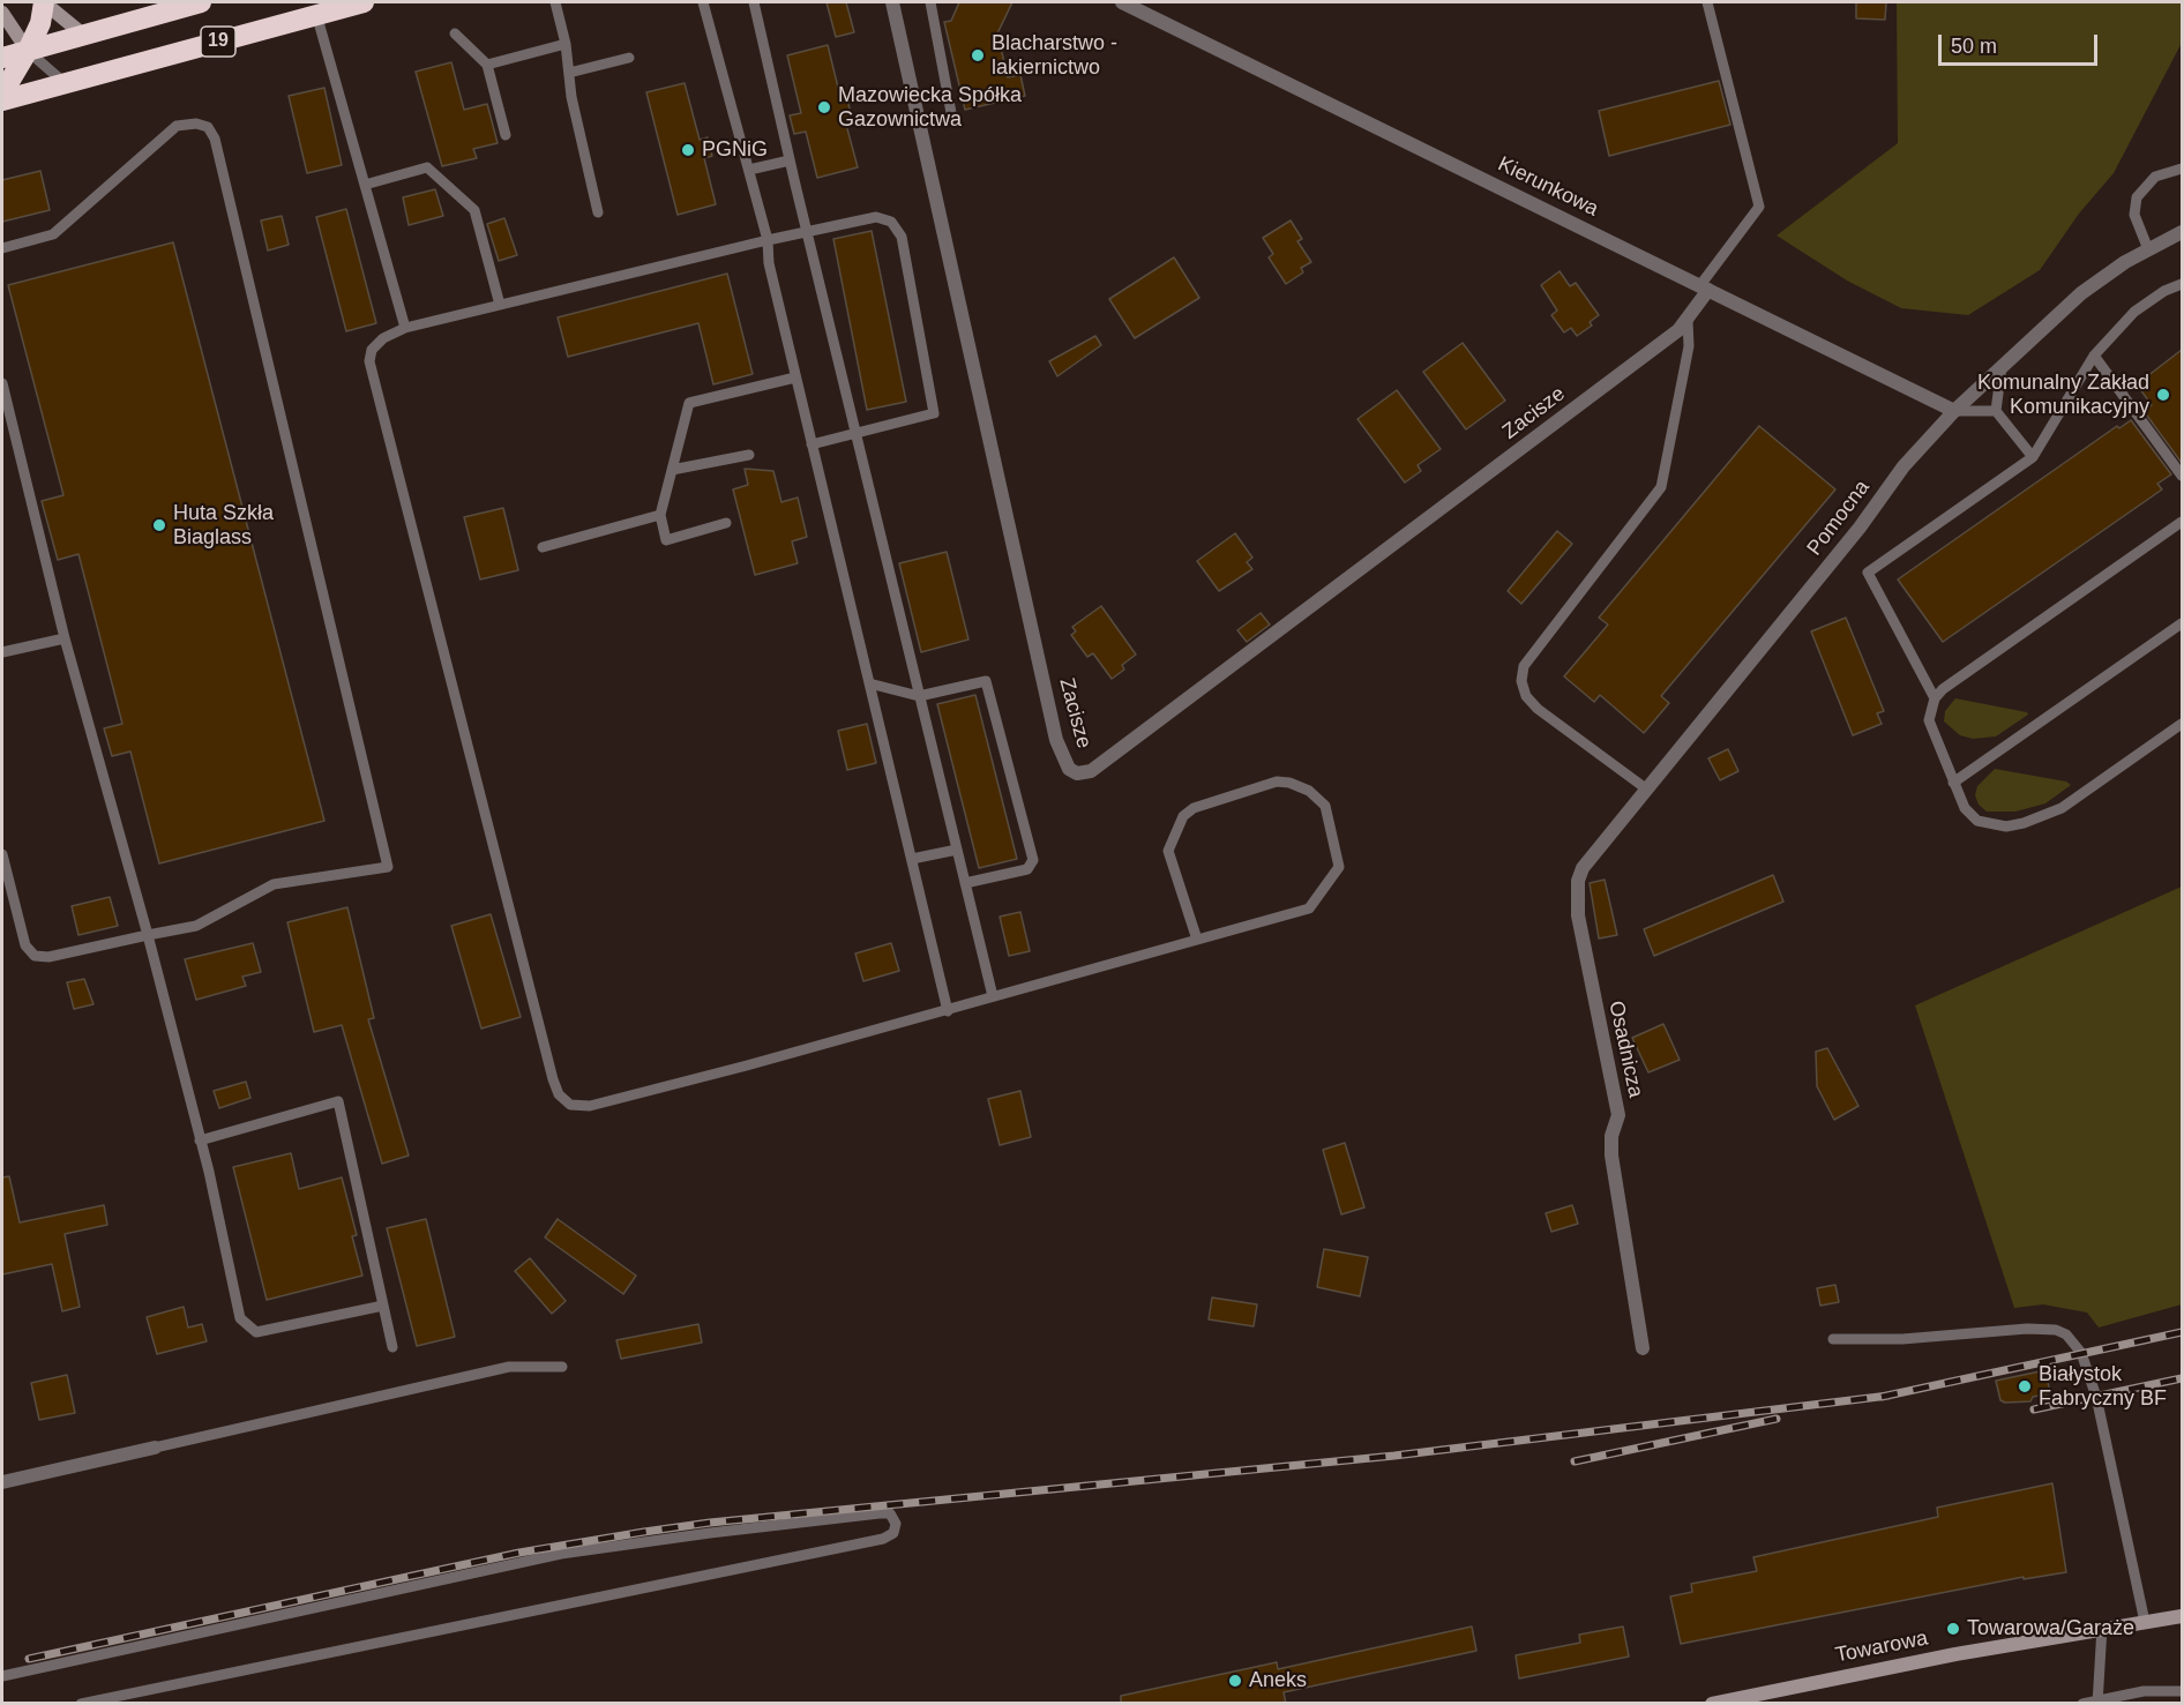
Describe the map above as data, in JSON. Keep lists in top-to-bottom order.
{
  "streets": {
    "highway": ["19"],
    "main road": ["Towarowa"],
    "street": [
      "Kierunkowa",
      "Zacisze",
      "Pomocna",
      "Osadnicza"
    ]
  },
  "crossings": [
    ["Kierunkowa", "Zacisze"],
    ["Kierunkowa", "Pomocna"],
    ["Pomocna", "Osadnicza"]
  ],
  "places": [
    "Blacharstwo - lakiernictwo",
    "Mazowiecka Spółka Gazownictwa",
    "PGNiG",
    "Komunalny Zakład Komunikacyjny",
    "Huta Szkła Biaglass",
    "Białystok Fabryczny BF",
    "Towarowa/Garaże",
    "Aneks"
  ],
  "scale_bar": "50 m"
}
